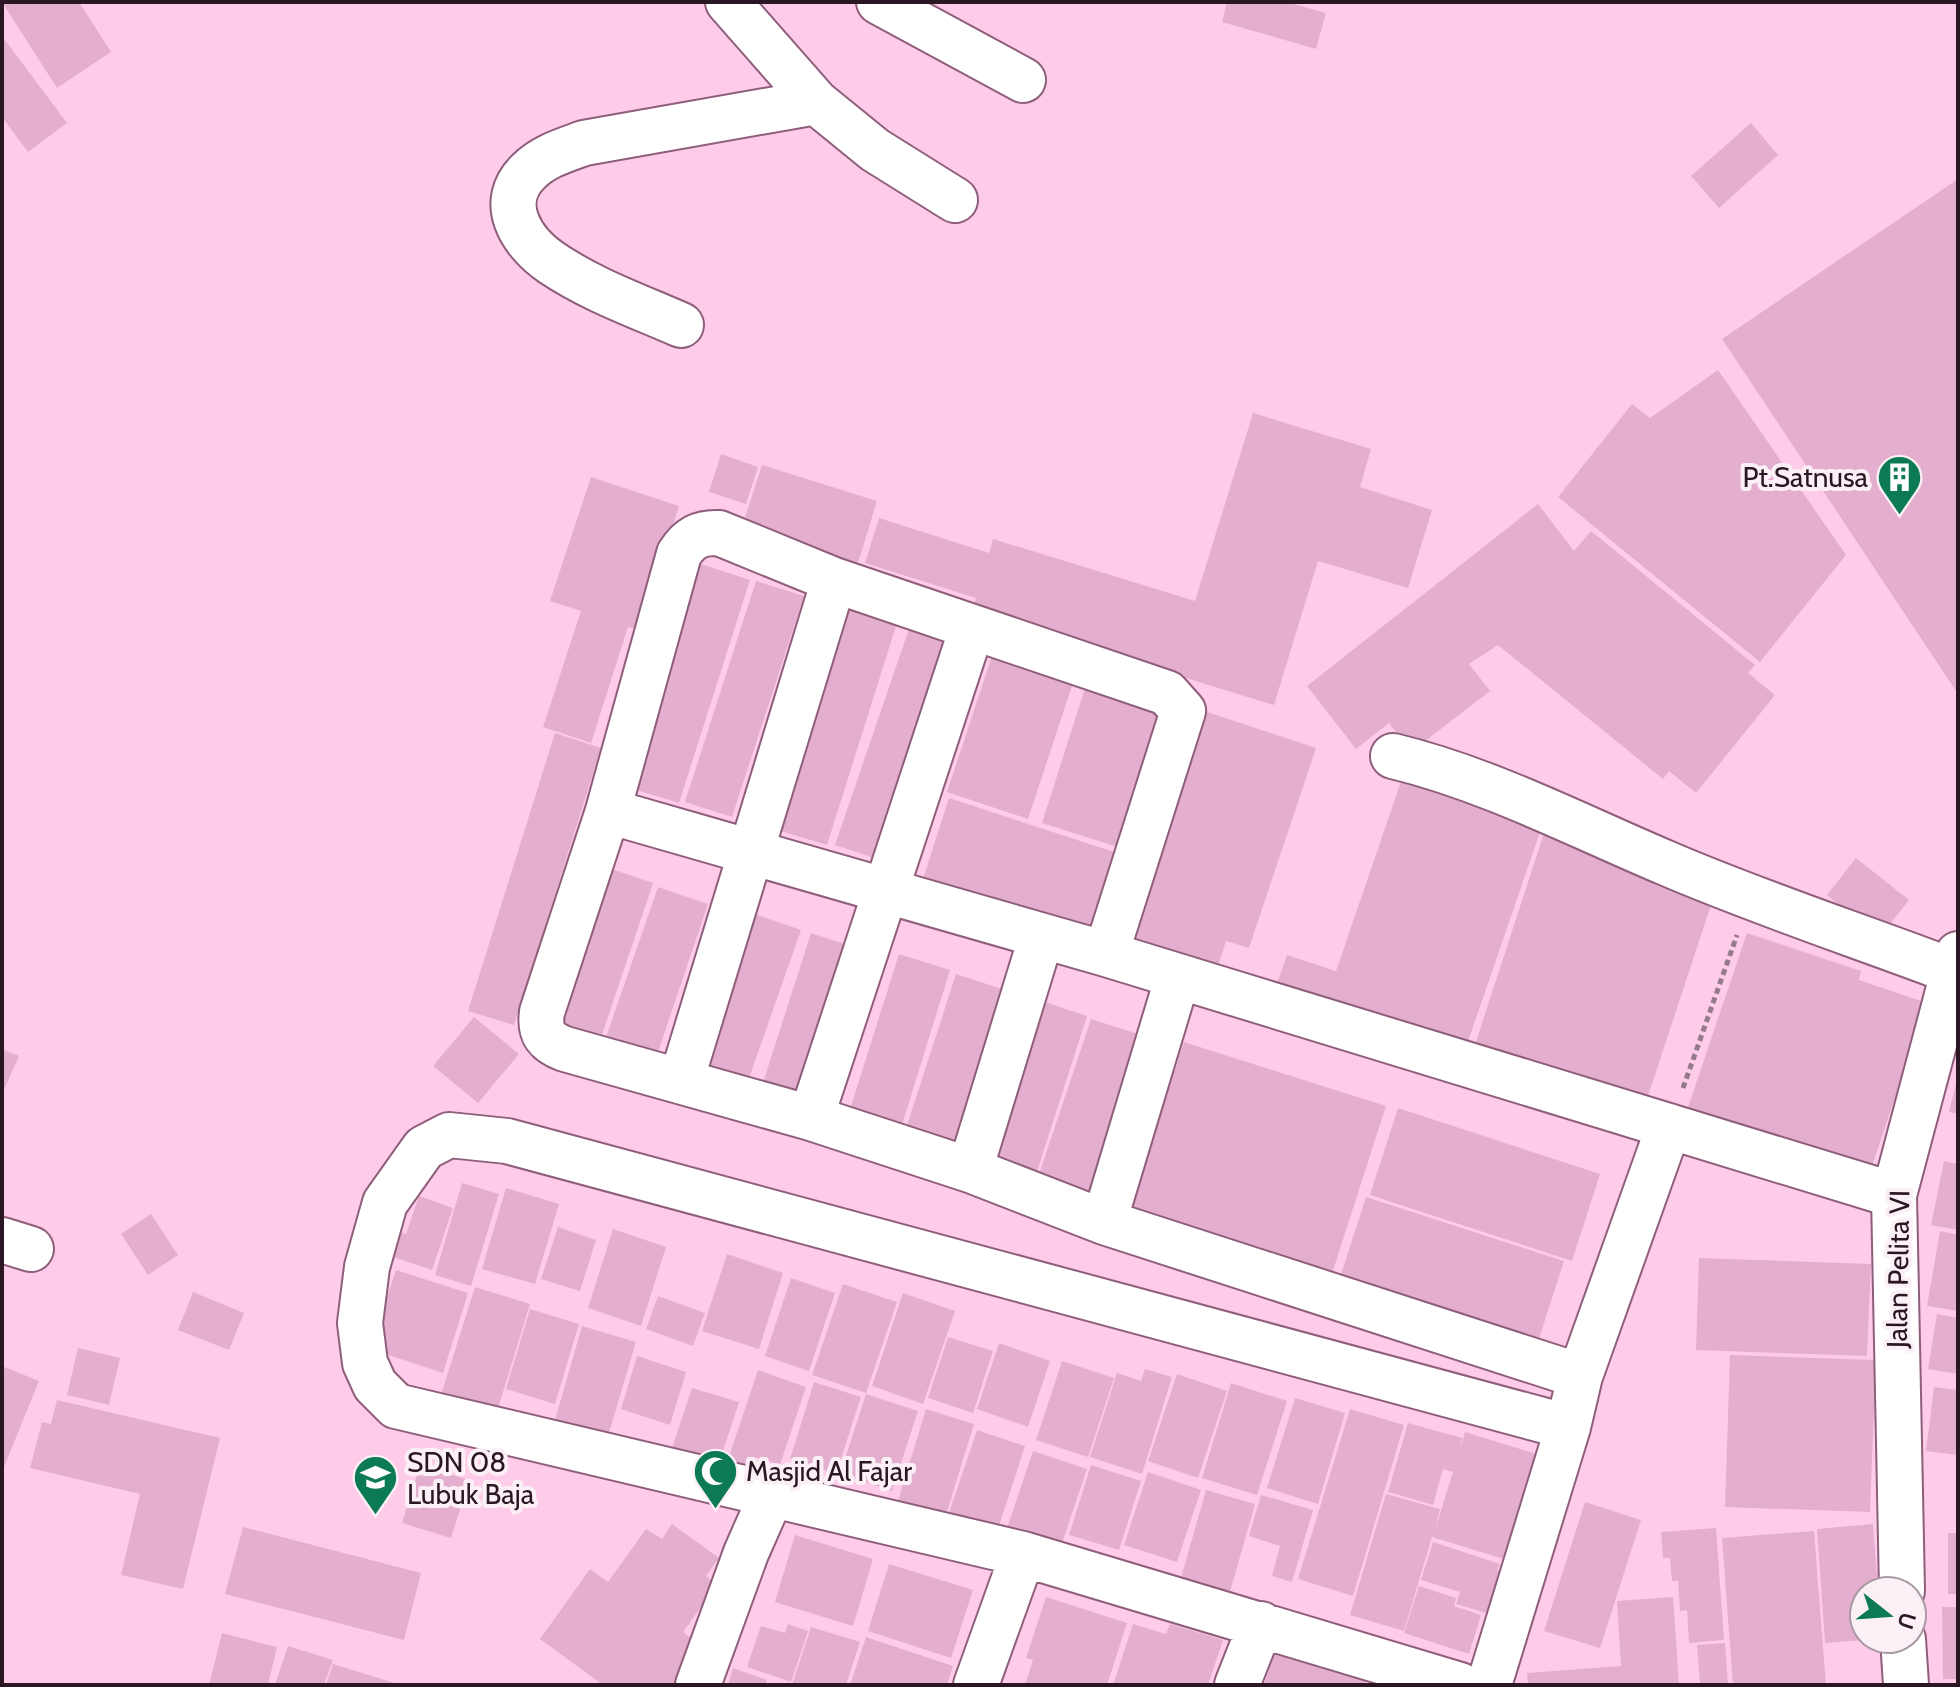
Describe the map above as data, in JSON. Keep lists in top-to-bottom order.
{
  "streets": {
    "street": ["Jalan Pelita VI"]
  },
  "places": {
    "building": ["Pt.Satnusa"],
    "mosque": ["Masjid Al Fajar"],
    "school or university": ["SDN 08 Lubuk Baja"]
  },
  "north": "right"
}
